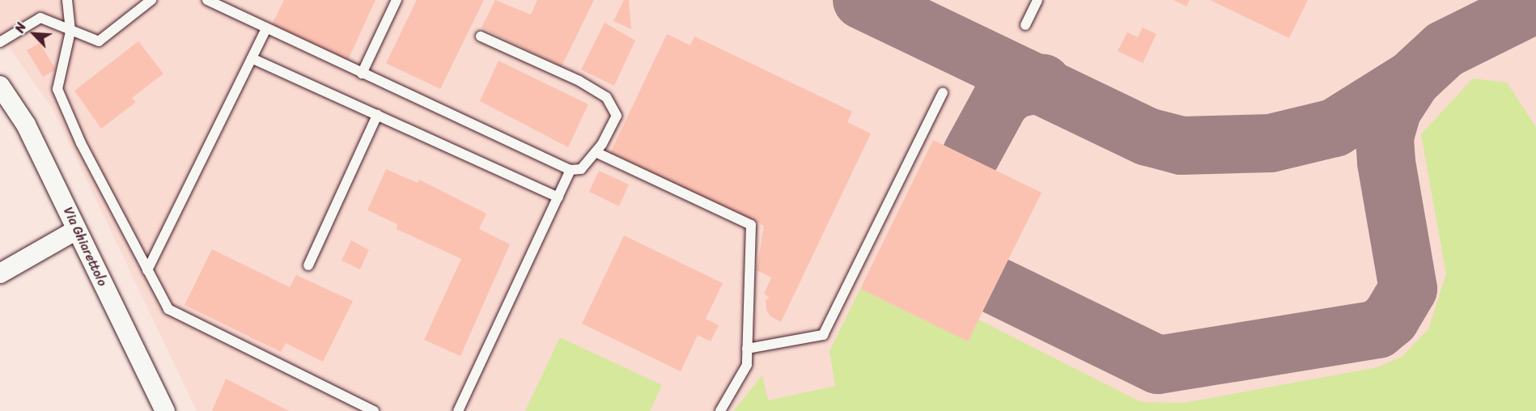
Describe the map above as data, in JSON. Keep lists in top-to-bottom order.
{
  "streets": {
    "street": ["Via Ghiarettolo"]
  },
  "north": "top left"
}
